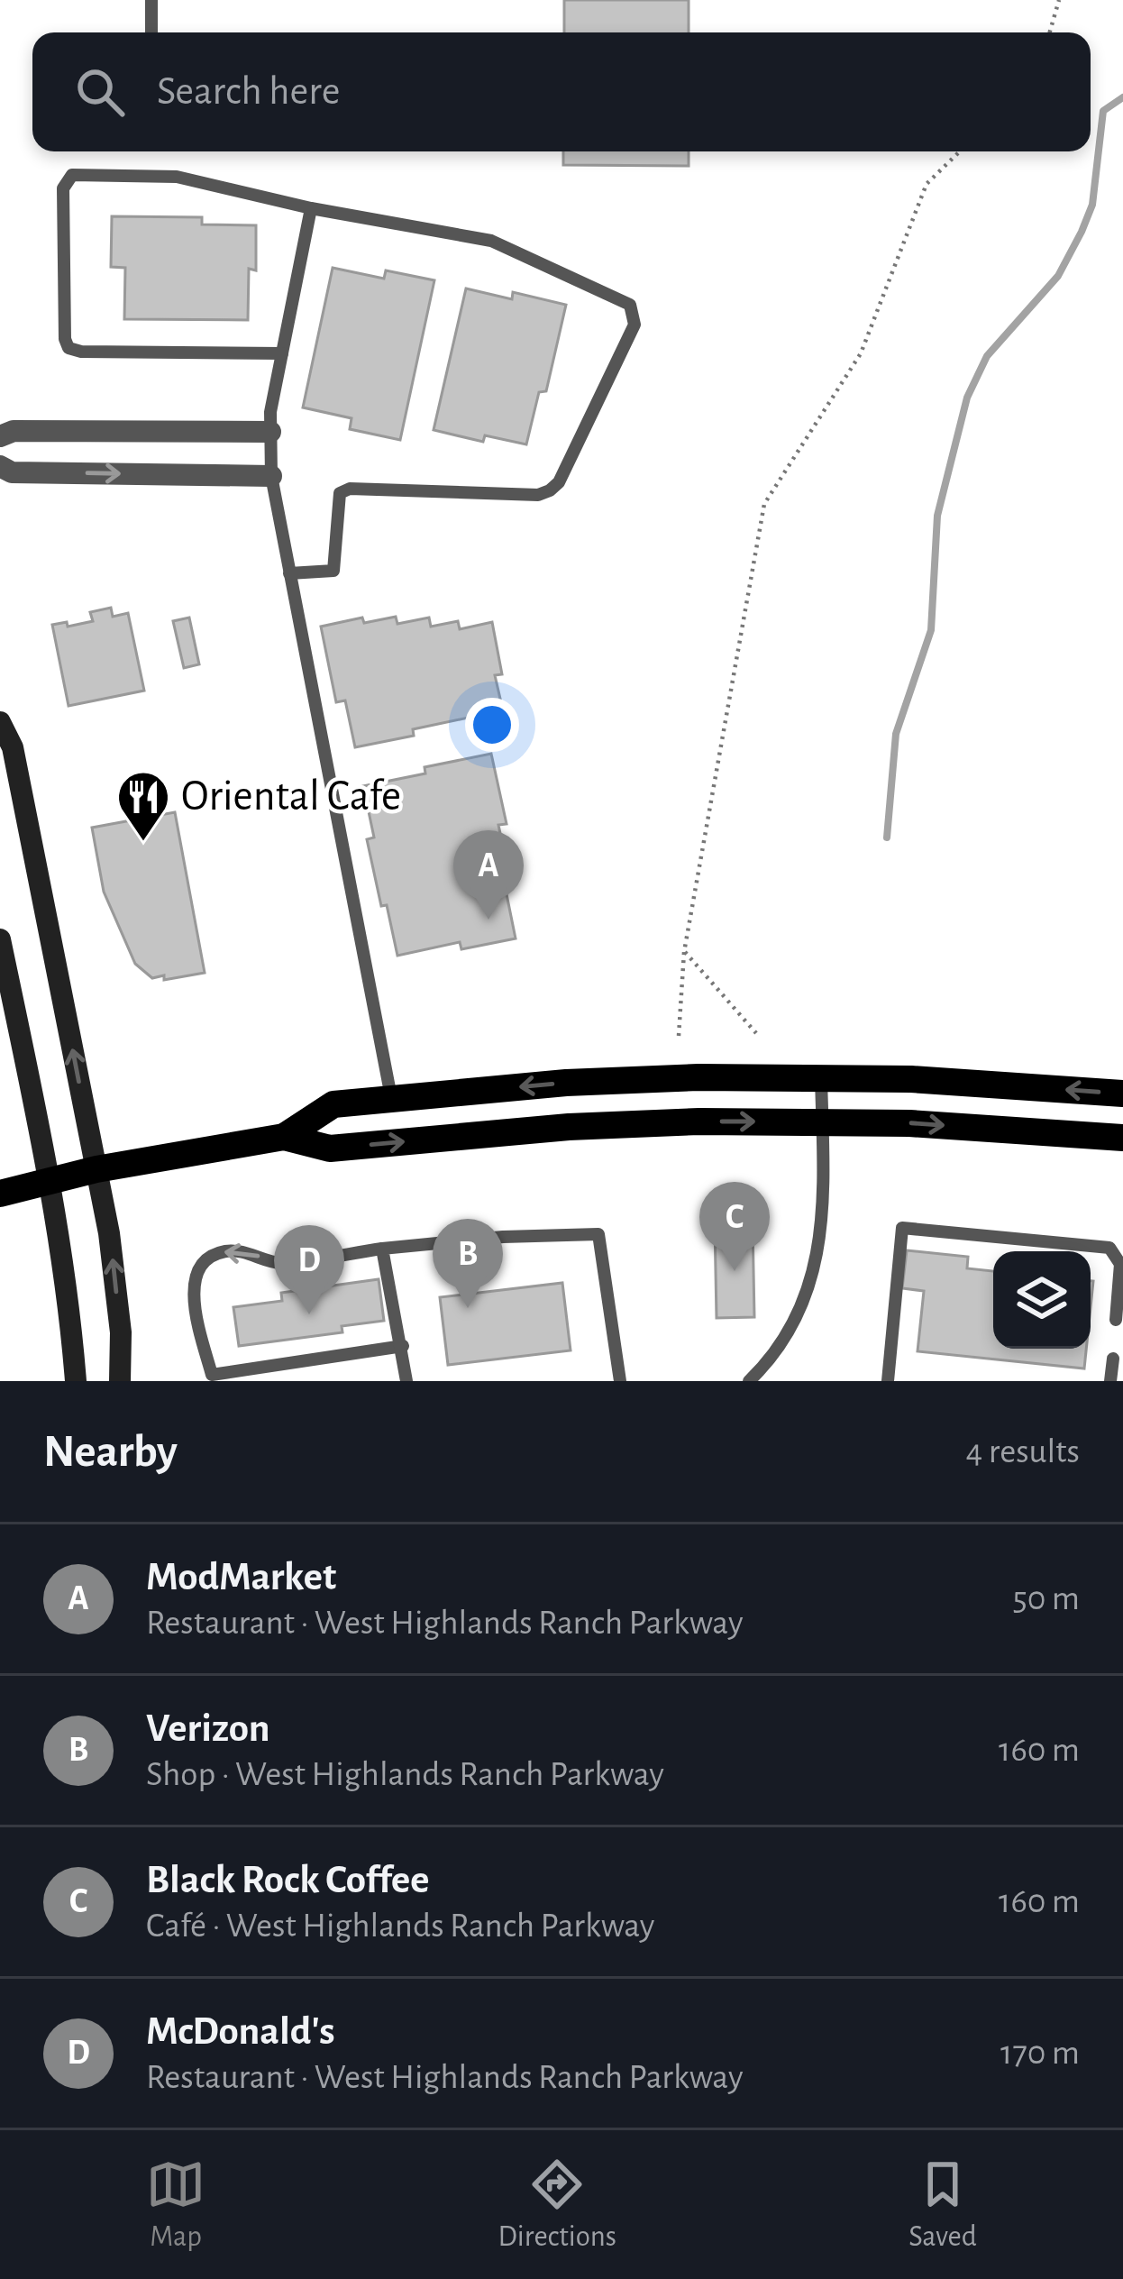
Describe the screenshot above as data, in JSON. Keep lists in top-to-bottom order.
{
  "places": {
    "restaurant": ["Oriental Cafe"]
  },
  "page": {
    "search": "Search here",
    "pins": [
      "A",
      "C",
      "B",
      "D"
    ],
    "heading": ["Nearby", "4 results"],
    "list": [
      {
        "mark": "A",
        "name": "ModMarket",
        "note": "Restaurant · West Highlands Ranch Parkway",
        "value": "50 m"
      },
      {
        "mark": "B",
        "name": "Verizon",
        "note": "Shop · West Highlands Ranch Parkway",
        "value": "160 m"
      },
      {
        "mark": "C",
        "name": "Black Rock Coffee",
        "note": "Café · West Highlands Ranch Parkway",
        "value": "160 m"
      },
      {
        "mark": "D",
        "name": "McDonald's",
        "note": "Restaurant · West Highlands Ranch Parkway",
        "value": "170 m"
      }
    ],
    "nav": ["Map", "Directions", "Saved"]
  }
}
